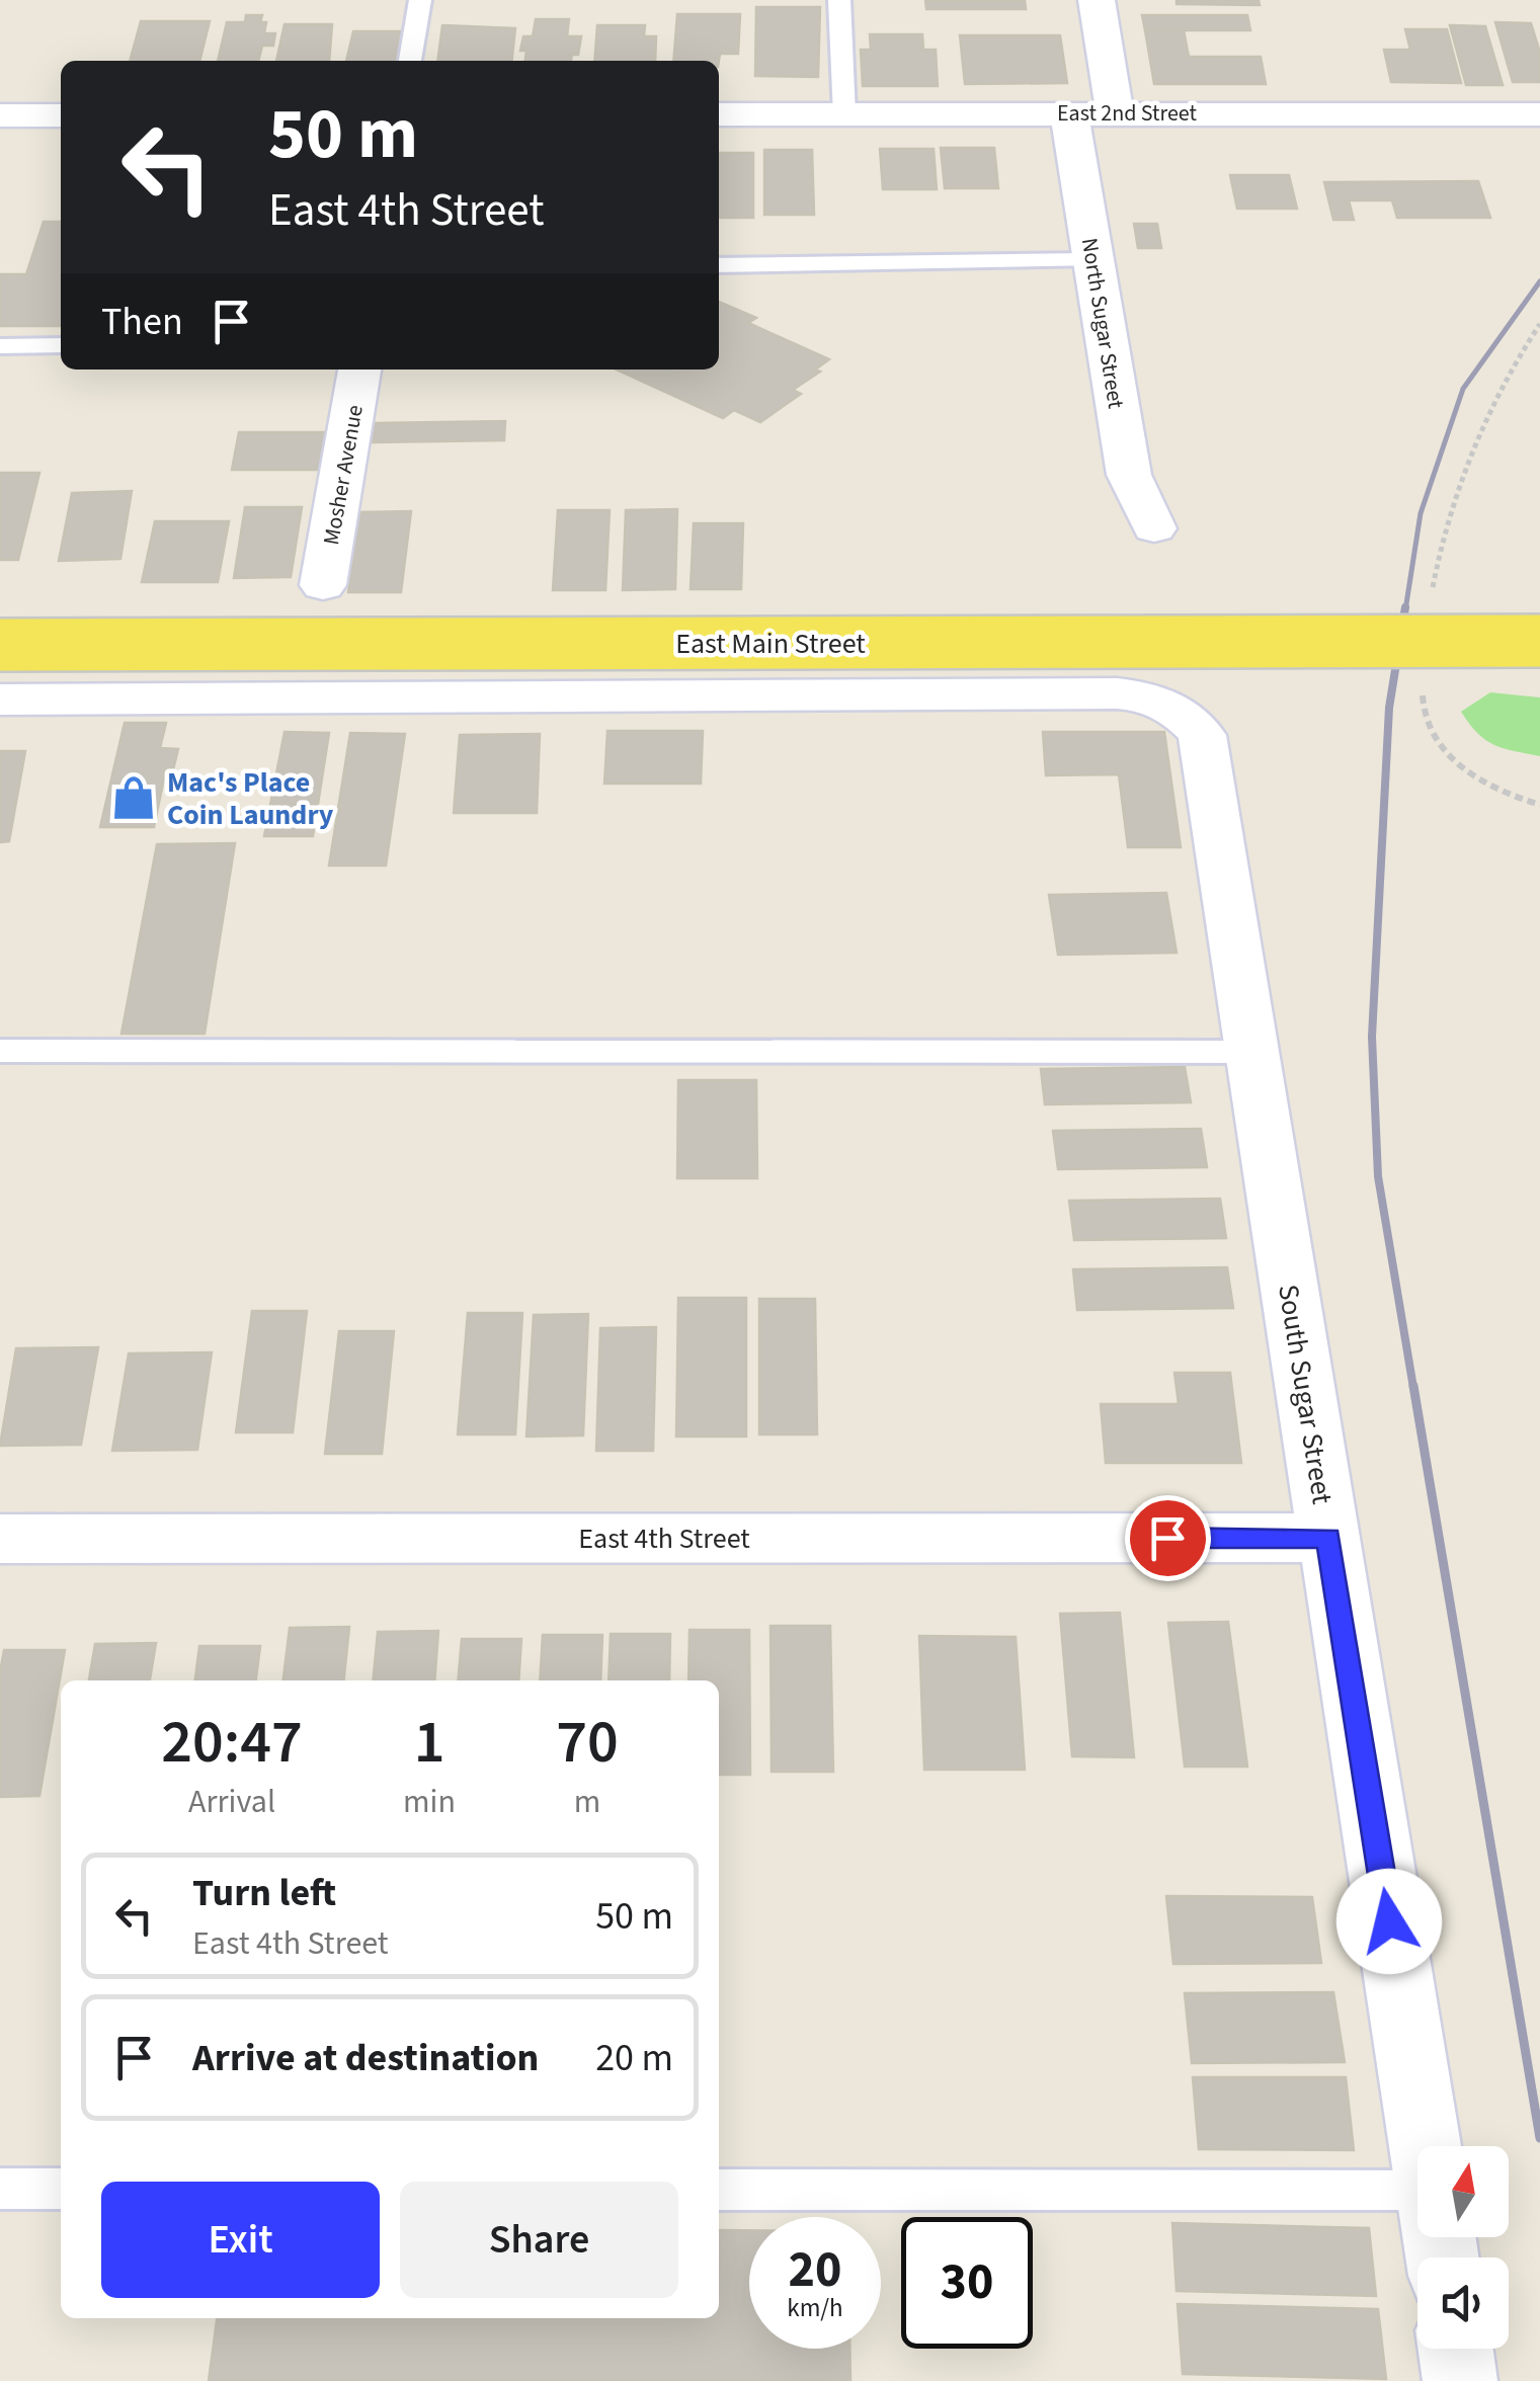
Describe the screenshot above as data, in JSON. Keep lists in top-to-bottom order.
{
  "streets": {
    "main road": ["East Main Street"],
    "street": [
      "East 2nd Street",
      "North Sugar Street",
      "Mosher Avenue",
      "South Sugar Street",
      "East 4th Street"
    ]
  },
  "crossings": [
    ["East 2nd Street", "North Sugar Street"],
    ["East Main Street", "South Sugar Street"],
    ["South Sugar Street", "East 4th Street"]
  ],
  "places": {
    "shop": ["Mac's Place Coin Laundry"]
  },
  "north": "top",
  "page": {
    "turn": ["50 m", "East 4th Street"],
    "then": "Then",
    "eta": [
      "20:47",
      "Arrival",
      "1",
      "min",
      "70",
      "m"
    ],
    "list": [
      {
        "name": "Turn left",
        "note": "East 4th Street",
        "value": "50 m"
      },
      {
        "name": "Arrive at destination",
        "value": "20 m"
      }
    ],
    "buttons": ["Exit", "Share"],
    "speed": "20 km/h",
    "limit": "30"
  }
}
